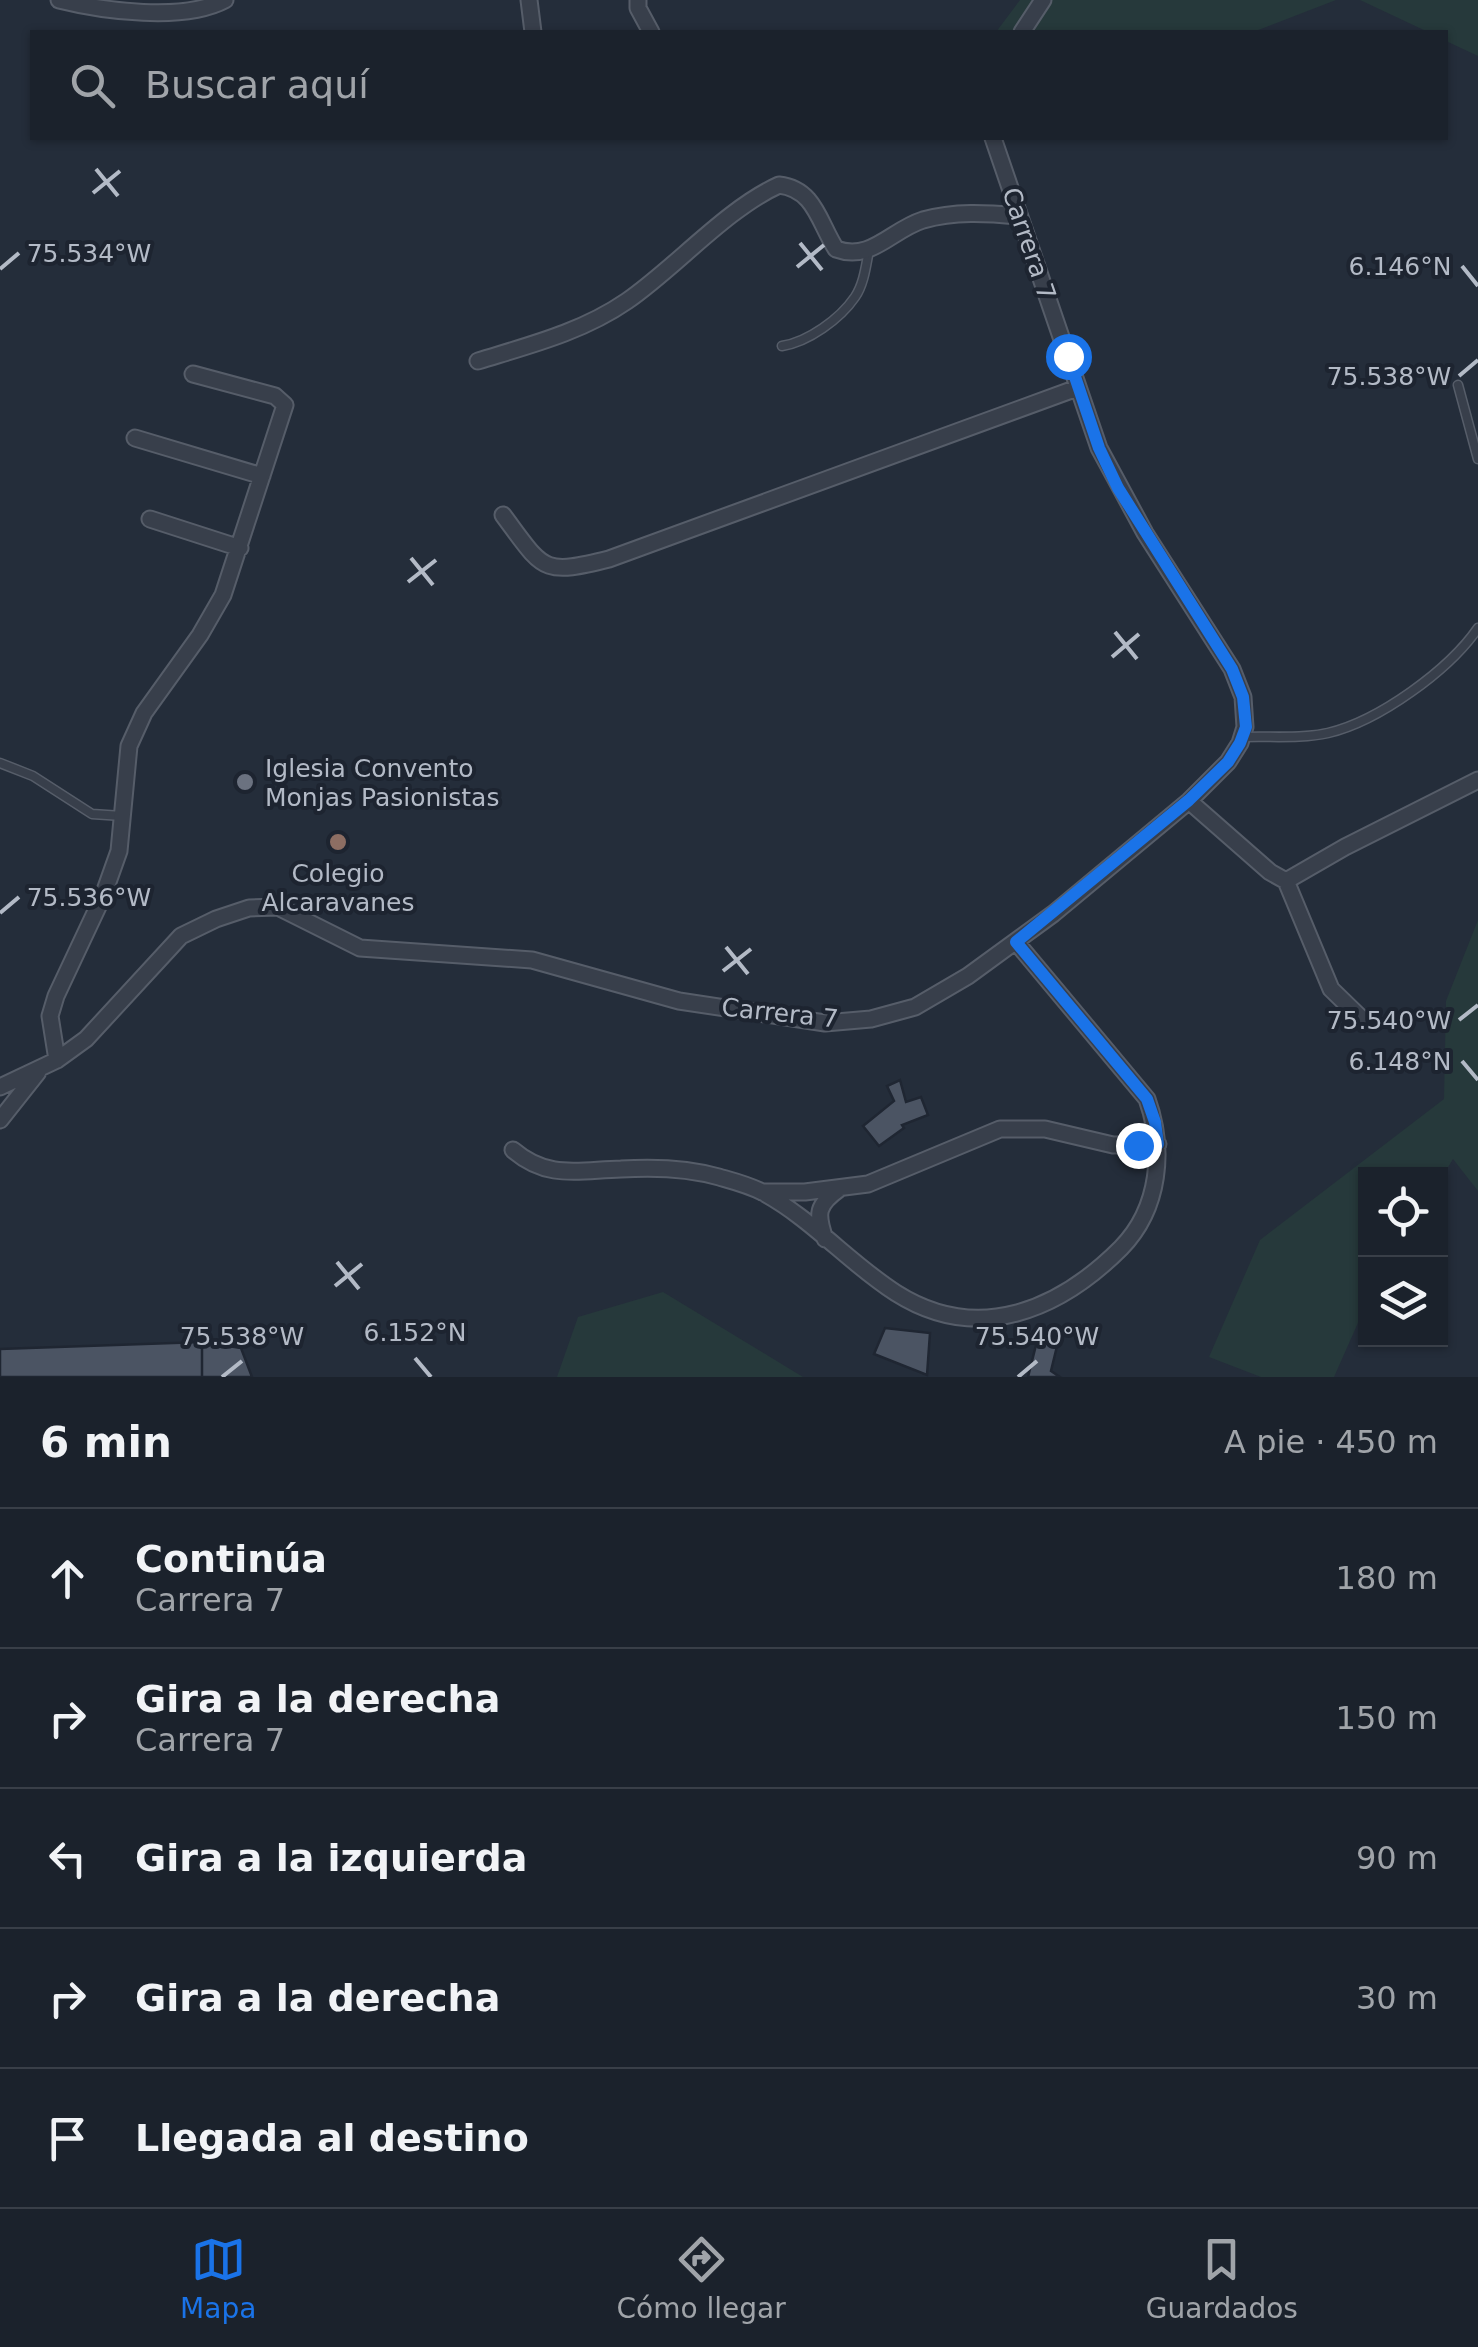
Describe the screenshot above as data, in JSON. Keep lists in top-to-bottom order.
{
  "streets": {
    "street": ["Carrera 7"]
  },
  "places": ["Iglesia Convento Monjas Pasionistas", "Colegio Alcaravanes"],
  "page": {
    "search": "Buscar aquí",
    "heading": ["6 min", "A pie · 450 m"],
    "list": [
      ["Continúa", "Carrera 7", "180 m"],
      ["Gira a la derecha", "Carrera 7", "150 m"],
      ["Gira a la izquierda", "90 m"],
      ["Gira a la derecha", "30 m"],
      "Llegada al destino"
    ],
    "nav": ["Mapa", "Cómo llegar", "Guardados"]
  },
  "coordinates": [
    "75.534°W",
    "6.146°N",
    "75.538°W",
    "75.536°W",
    "75.540°W",
    "6.148°N",
    "6.152°N"
  ]
}
